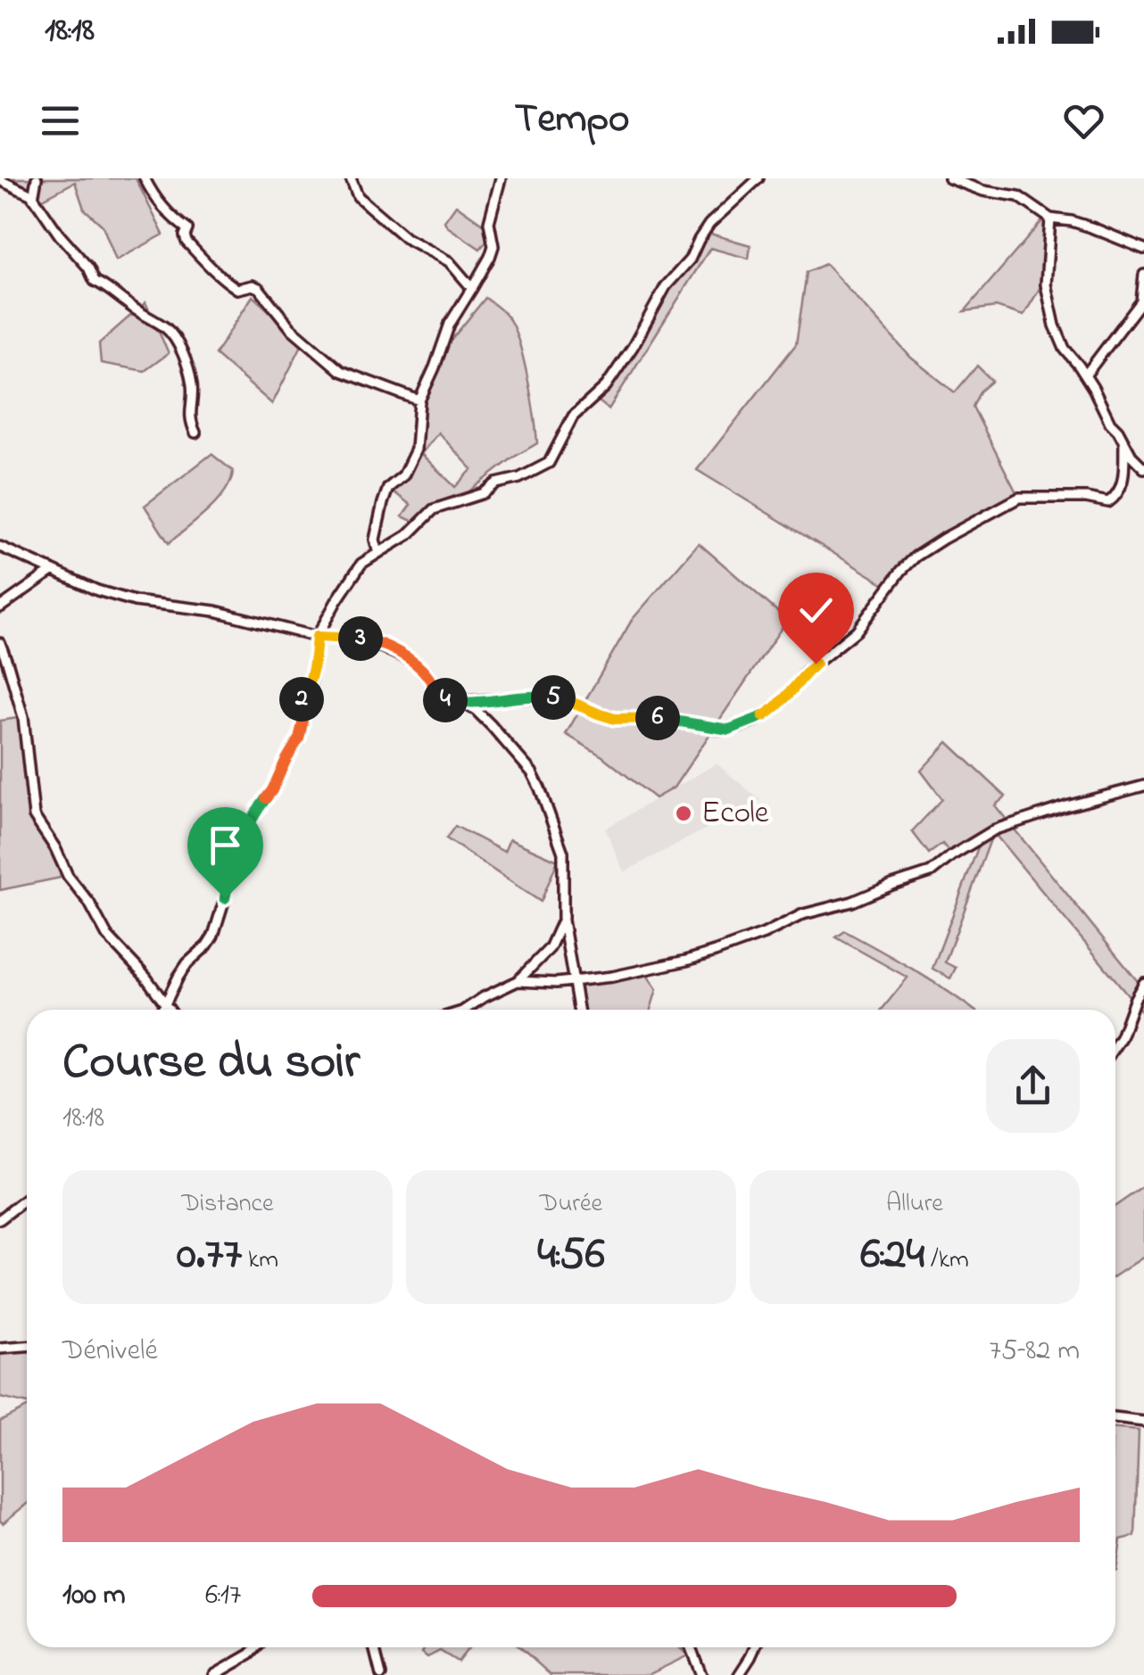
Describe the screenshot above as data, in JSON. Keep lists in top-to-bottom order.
{
  "places": ["Ecole"],
  "page": {
    "status": "18:18",
    "header": "Tempo",
    "pins": [
      "3",
      "5",
      "2",
      "4",
      "6"
    ],
    "heading": ["Course du soir", "18:18"],
    "stats": [
      ["Distance", "0.77 km"],
      ["Durée", "4:56"],
      ["Allure", "6:24 /km"]
    ],
    "chart": ["Dénivelé", "75–82 m"],
    "list": [
      {
        "name": "100 m",
        "note": "6:17"
      }
    ]
  }
}
